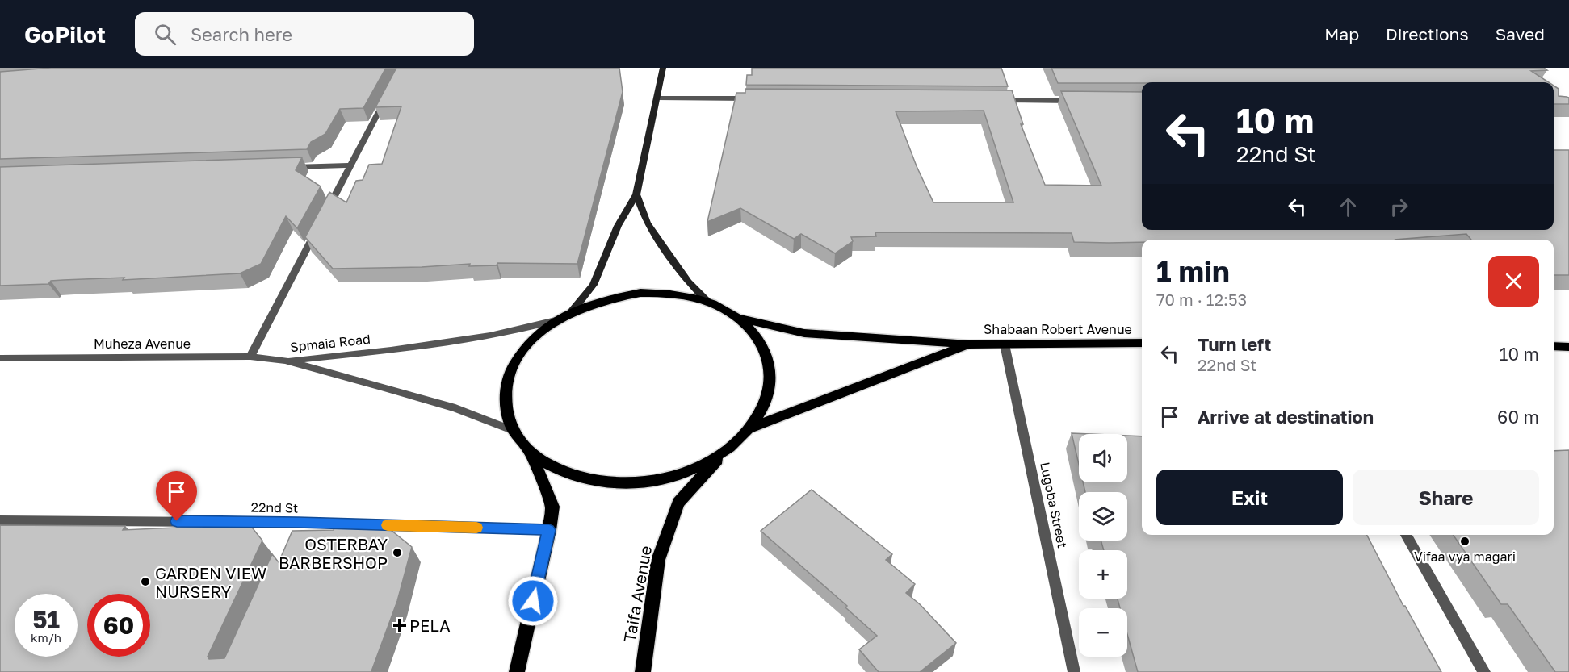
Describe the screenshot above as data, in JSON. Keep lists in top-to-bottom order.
{
  "streets": {
    "main road": ["Shabaan Robert Avenue", "Taifa Avenue"],
    "street": [
      "Spmaia Road",
      "Muheza Avenue",
      "Lugoba Street",
      "22nd St"
    ]
  },
  "crossings": [
    ["Shabaan Robert Avenue", "Lugoba Street"],
    ["Spmaia Road", "Muheza Avenue"]
  ],
  "places": {
    "other": ["Vifaa vya magari", "OSTERBAY BARBERSHOP", "GARDEN VIEW NURSERY"],
    "health": ["PELA"]
  },
  "page": {
    "header": "GoPilot",
    "search": "Search here",
    "nav": ["Map", "Directions", "Saved"],
    "turn": ["10 m", "22nd St"],
    "heading": ["1 min", "70 m · 12:53"],
    "list": [
      {
        "name": "Turn left",
        "note": "22nd St",
        "value": "10 m"
      },
      {
        "name": "Arrive at destination",
        "value": "60 m"
      }
    ],
    "map_buttons": ["+", "−"],
    "buttons": ["Exit", "Share"],
    "speed": "51 km/h",
    "limit": "60"
  }
}
